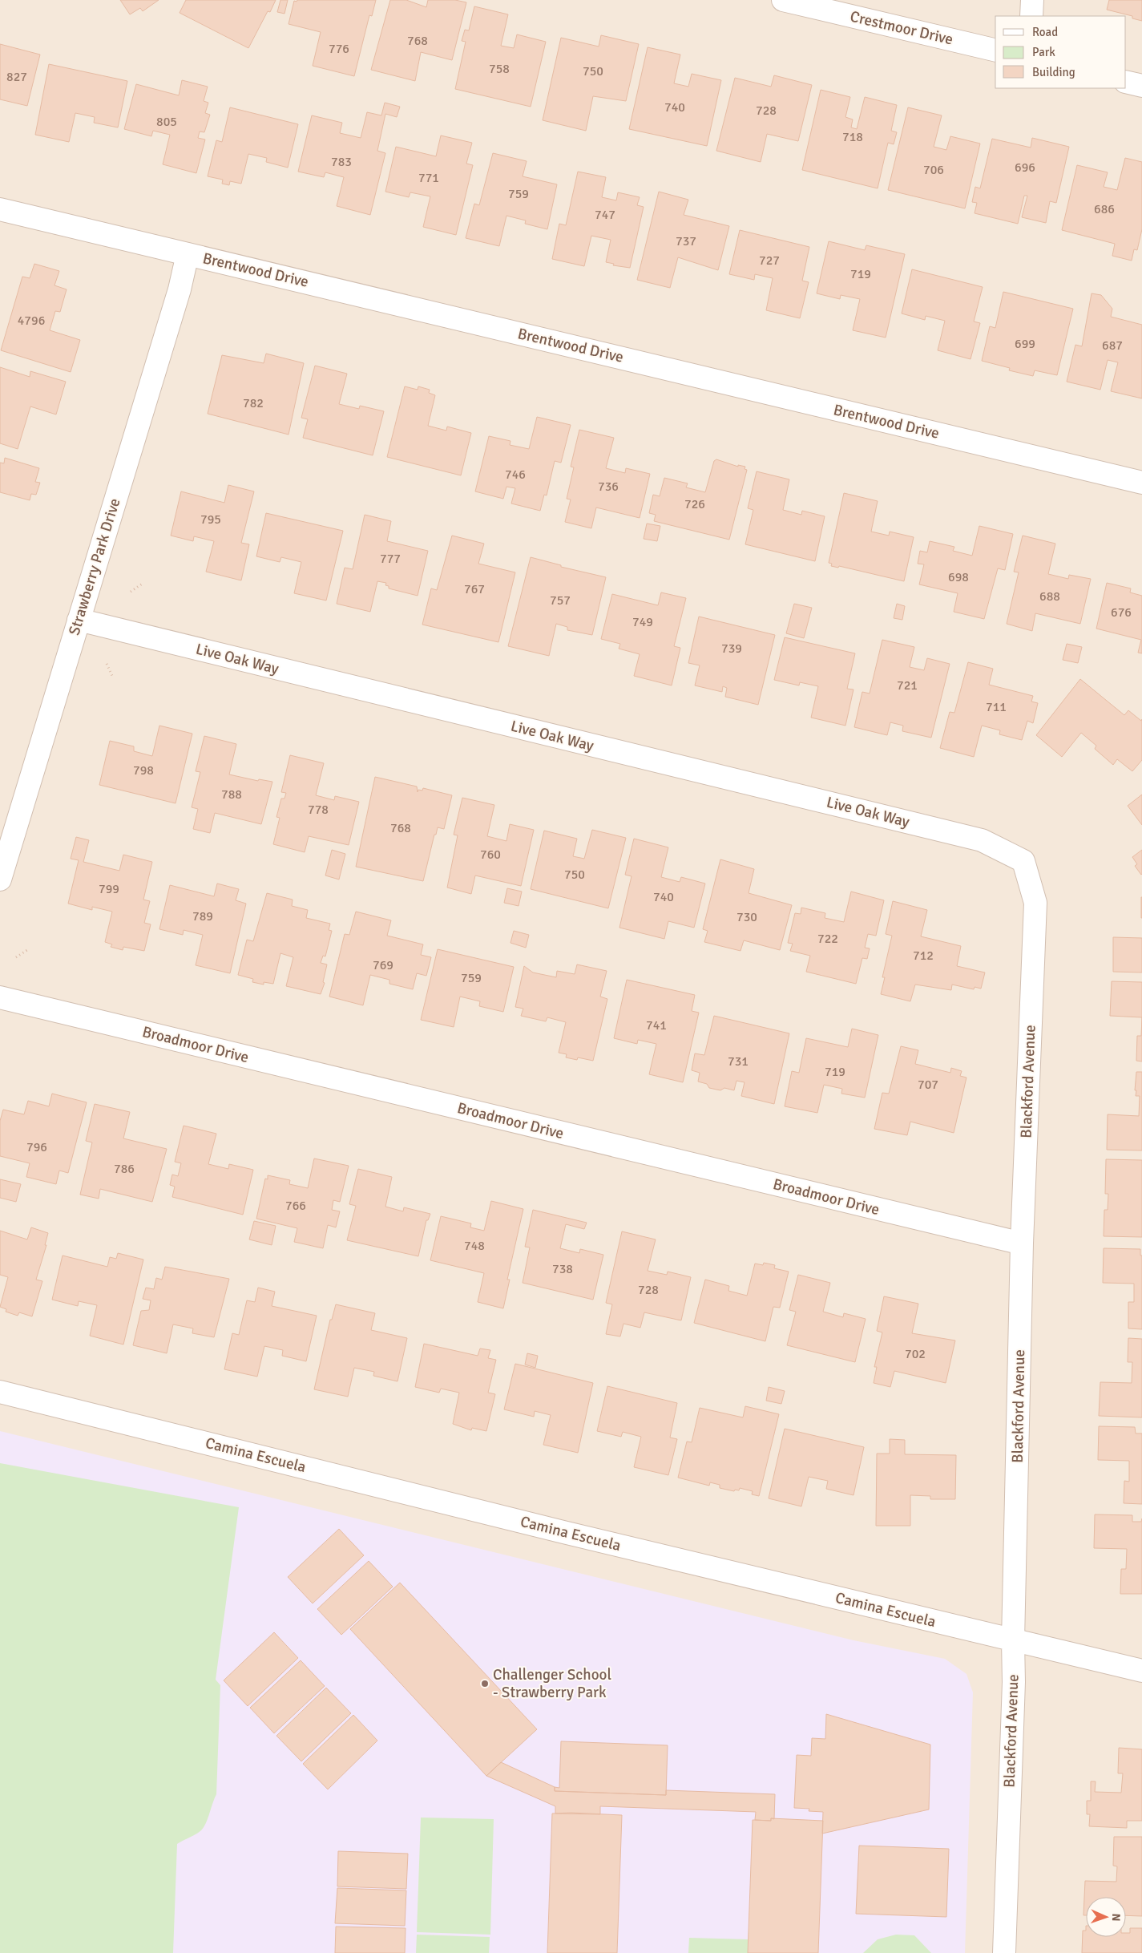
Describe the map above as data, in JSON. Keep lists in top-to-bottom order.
{
  "streets": {
    "street": [
      "Crestmoor Drive",
      "Brentwood Drive",
      "Strawberry Park Drive",
      "Live Oak Way",
      "Broadmoor Drive",
      "Blackford Avenue",
      "Camina Escuela"
    ]
  },
  "crossings": [
    ["Brentwood Drive", "Strawberry Park Drive"],
    ["Strawberry Park Drive", "Live Oak Way"],
    ["Live Oak Way", "Blackford Avenue"],
    ["Broadmoor Drive", "Blackford Avenue"],
    ["Blackford Avenue", "Camina Escuela"]
  ],
  "places": ["Challenger School - Strawberry Park"],
  "house_numbers": [
    "768",
    "776",
    "758",
    "750",
    "827",
    "740",
    "728",
    "805",
    "718",
    "783",
    "696",
    "706",
    "771",
    "759",
    "686",
    "747",
    "737",
    "727",
    "719",
    "4796",
    "699",
    "687",
    "782",
    "746",
    "736",
    "726",
    "795",
    "777",
    "698",
    "767",
    "688",
    "757",
    "676",
    "749",
    "739",
    "721",
    "711",
    "798",
    "788",
    "778",
    "768",
    "760",
    "750",
    "799",
    "740",
    "789",
    "730",
    "722",
    "712",
    "769",
    "759",
    "741",
    "731",
    "719",
    "707",
    "796",
    "786",
    "766",
    "748",
    "738",
    "728",
    "702"
  ],
  "legend": ["Road", "Park", "Building"],
  "north": "right"
}
